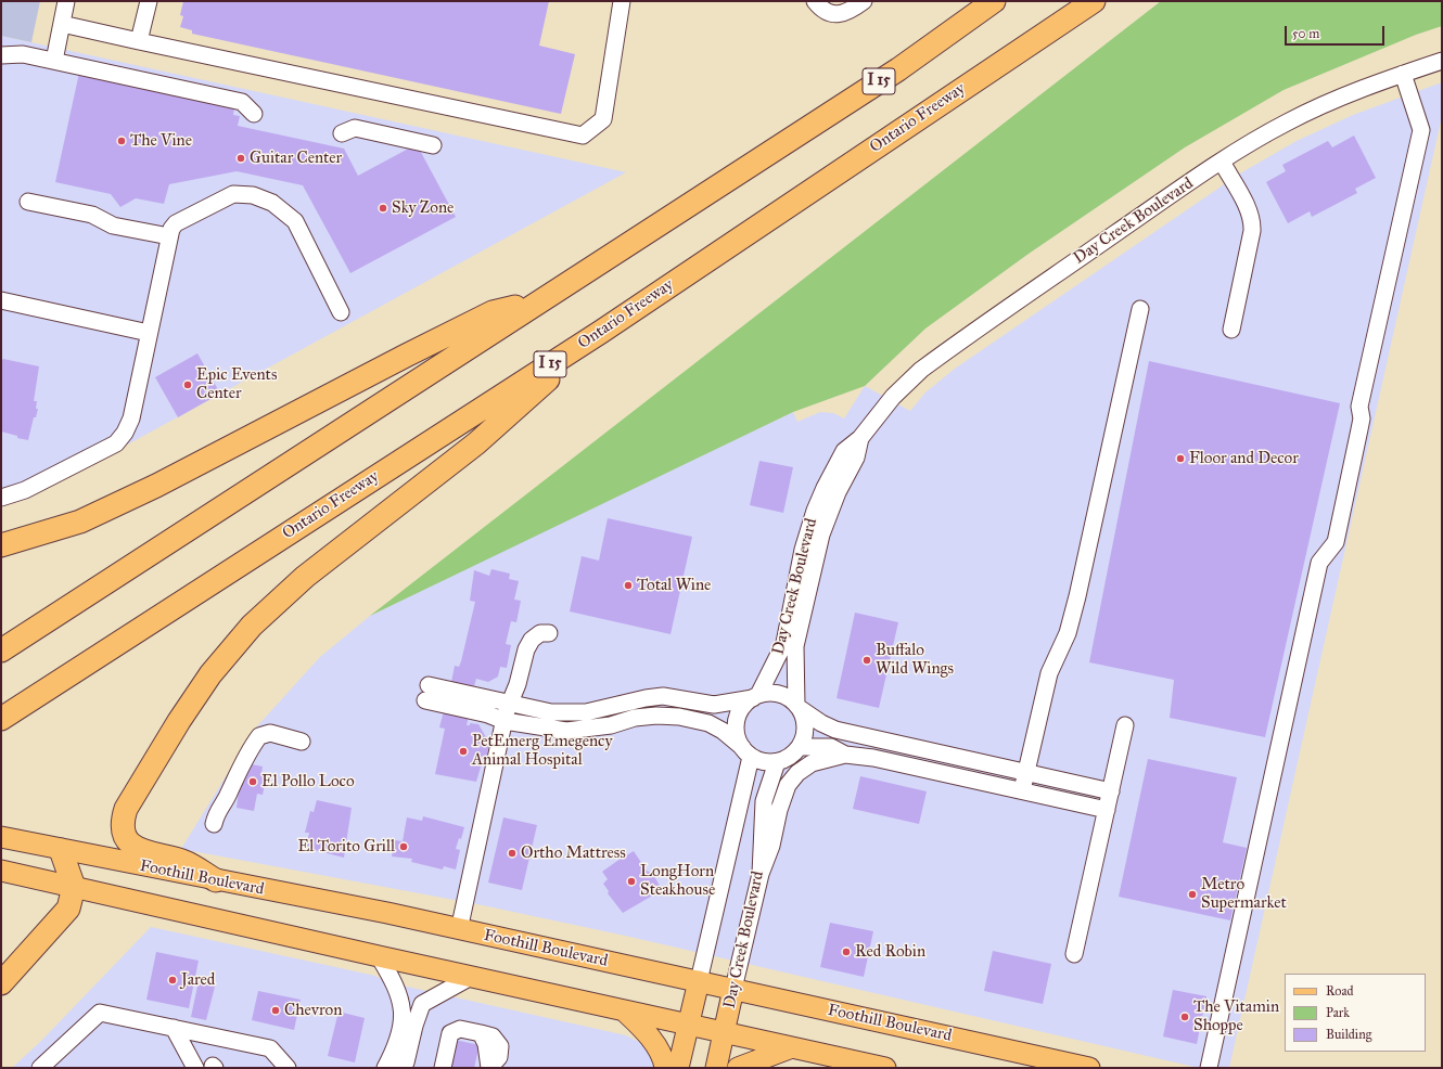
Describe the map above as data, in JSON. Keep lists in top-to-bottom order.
{
  "streets": {
    "highway": ["I 15", "Ontario Freeway"],
    "main road": ["Day Creek Boulevard", "Foothill Boulevard"]
  },
  "crossings": [
    ["Day Creek Boulevard", "Foothill Boulevard"]
  ],
  "places": [
    "The Vine",
    "Guitar Center",
    "Sky Zone",
    "Epic Events Center",
    "Floor and Decor",
    "Total Wine",
    "Buffalo Wild Wings",
    "PetEmerg Emegency Animal Hospital",
    "El Pollo Loco",
    "El Torito Grill",
    "Ortho Mattress",
    "LongHorn Steakhouse",
    "Metro Supermarket",
    "Red Robin",
    "Jared",
    "Chevron",
    "The Vitamin Shoppe"
  ],
  "legend": ["Road", "Park", "Building"],
  "scale_bar": "50 m"
}
